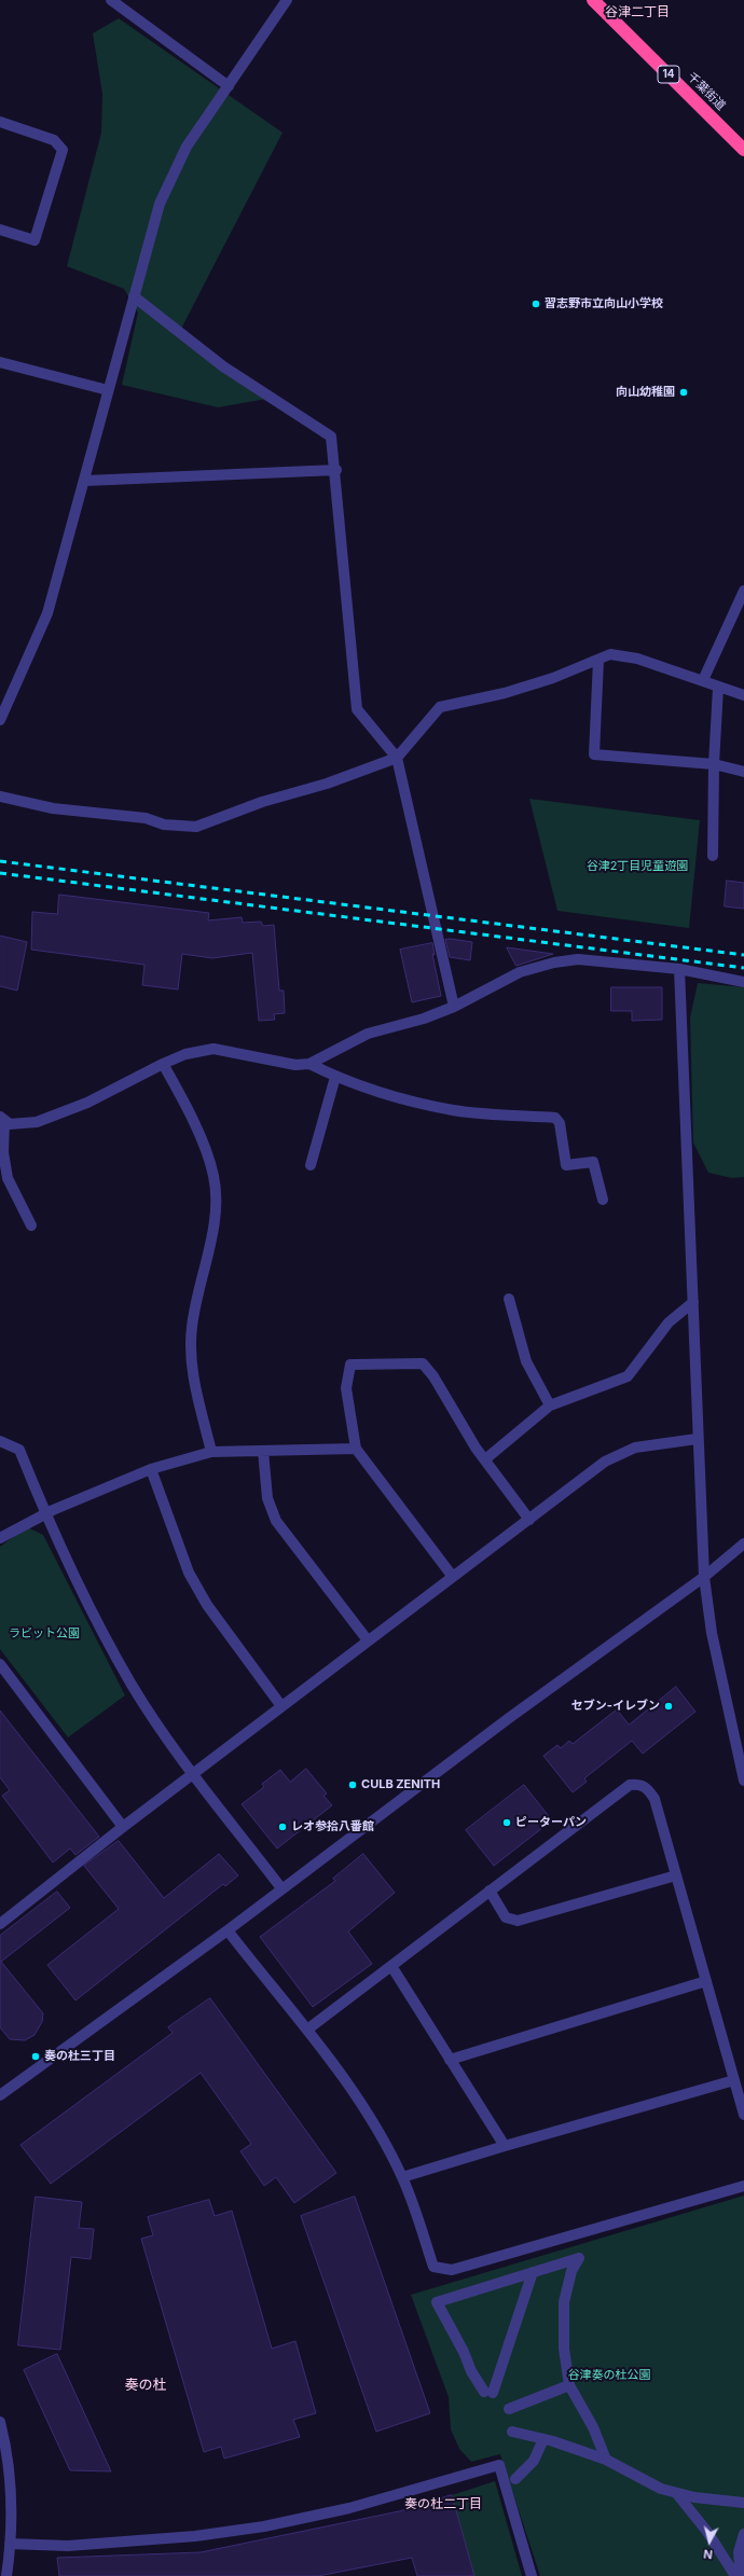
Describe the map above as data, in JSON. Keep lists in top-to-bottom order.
{
  "streets": {
    "highway": ["14", "千葉街道"]
  },
  "districts": ["谷津二丁目", "奏の杜", "奏の杜二丁目"],
  "parks": ["谷津2丁目児童遊園", "ラビット公園", "谷津奏の杜公園"],
  "places": [
    "習志野市立向山小学校",
    "向山幼稚園",
    "セブン-イレブン",
    "CULB ZENITH",
    "ピーターパン",
    "レオ参拾八番館",
    "奏の杜三丁目"
  ],
  "north": "bottom"
}
